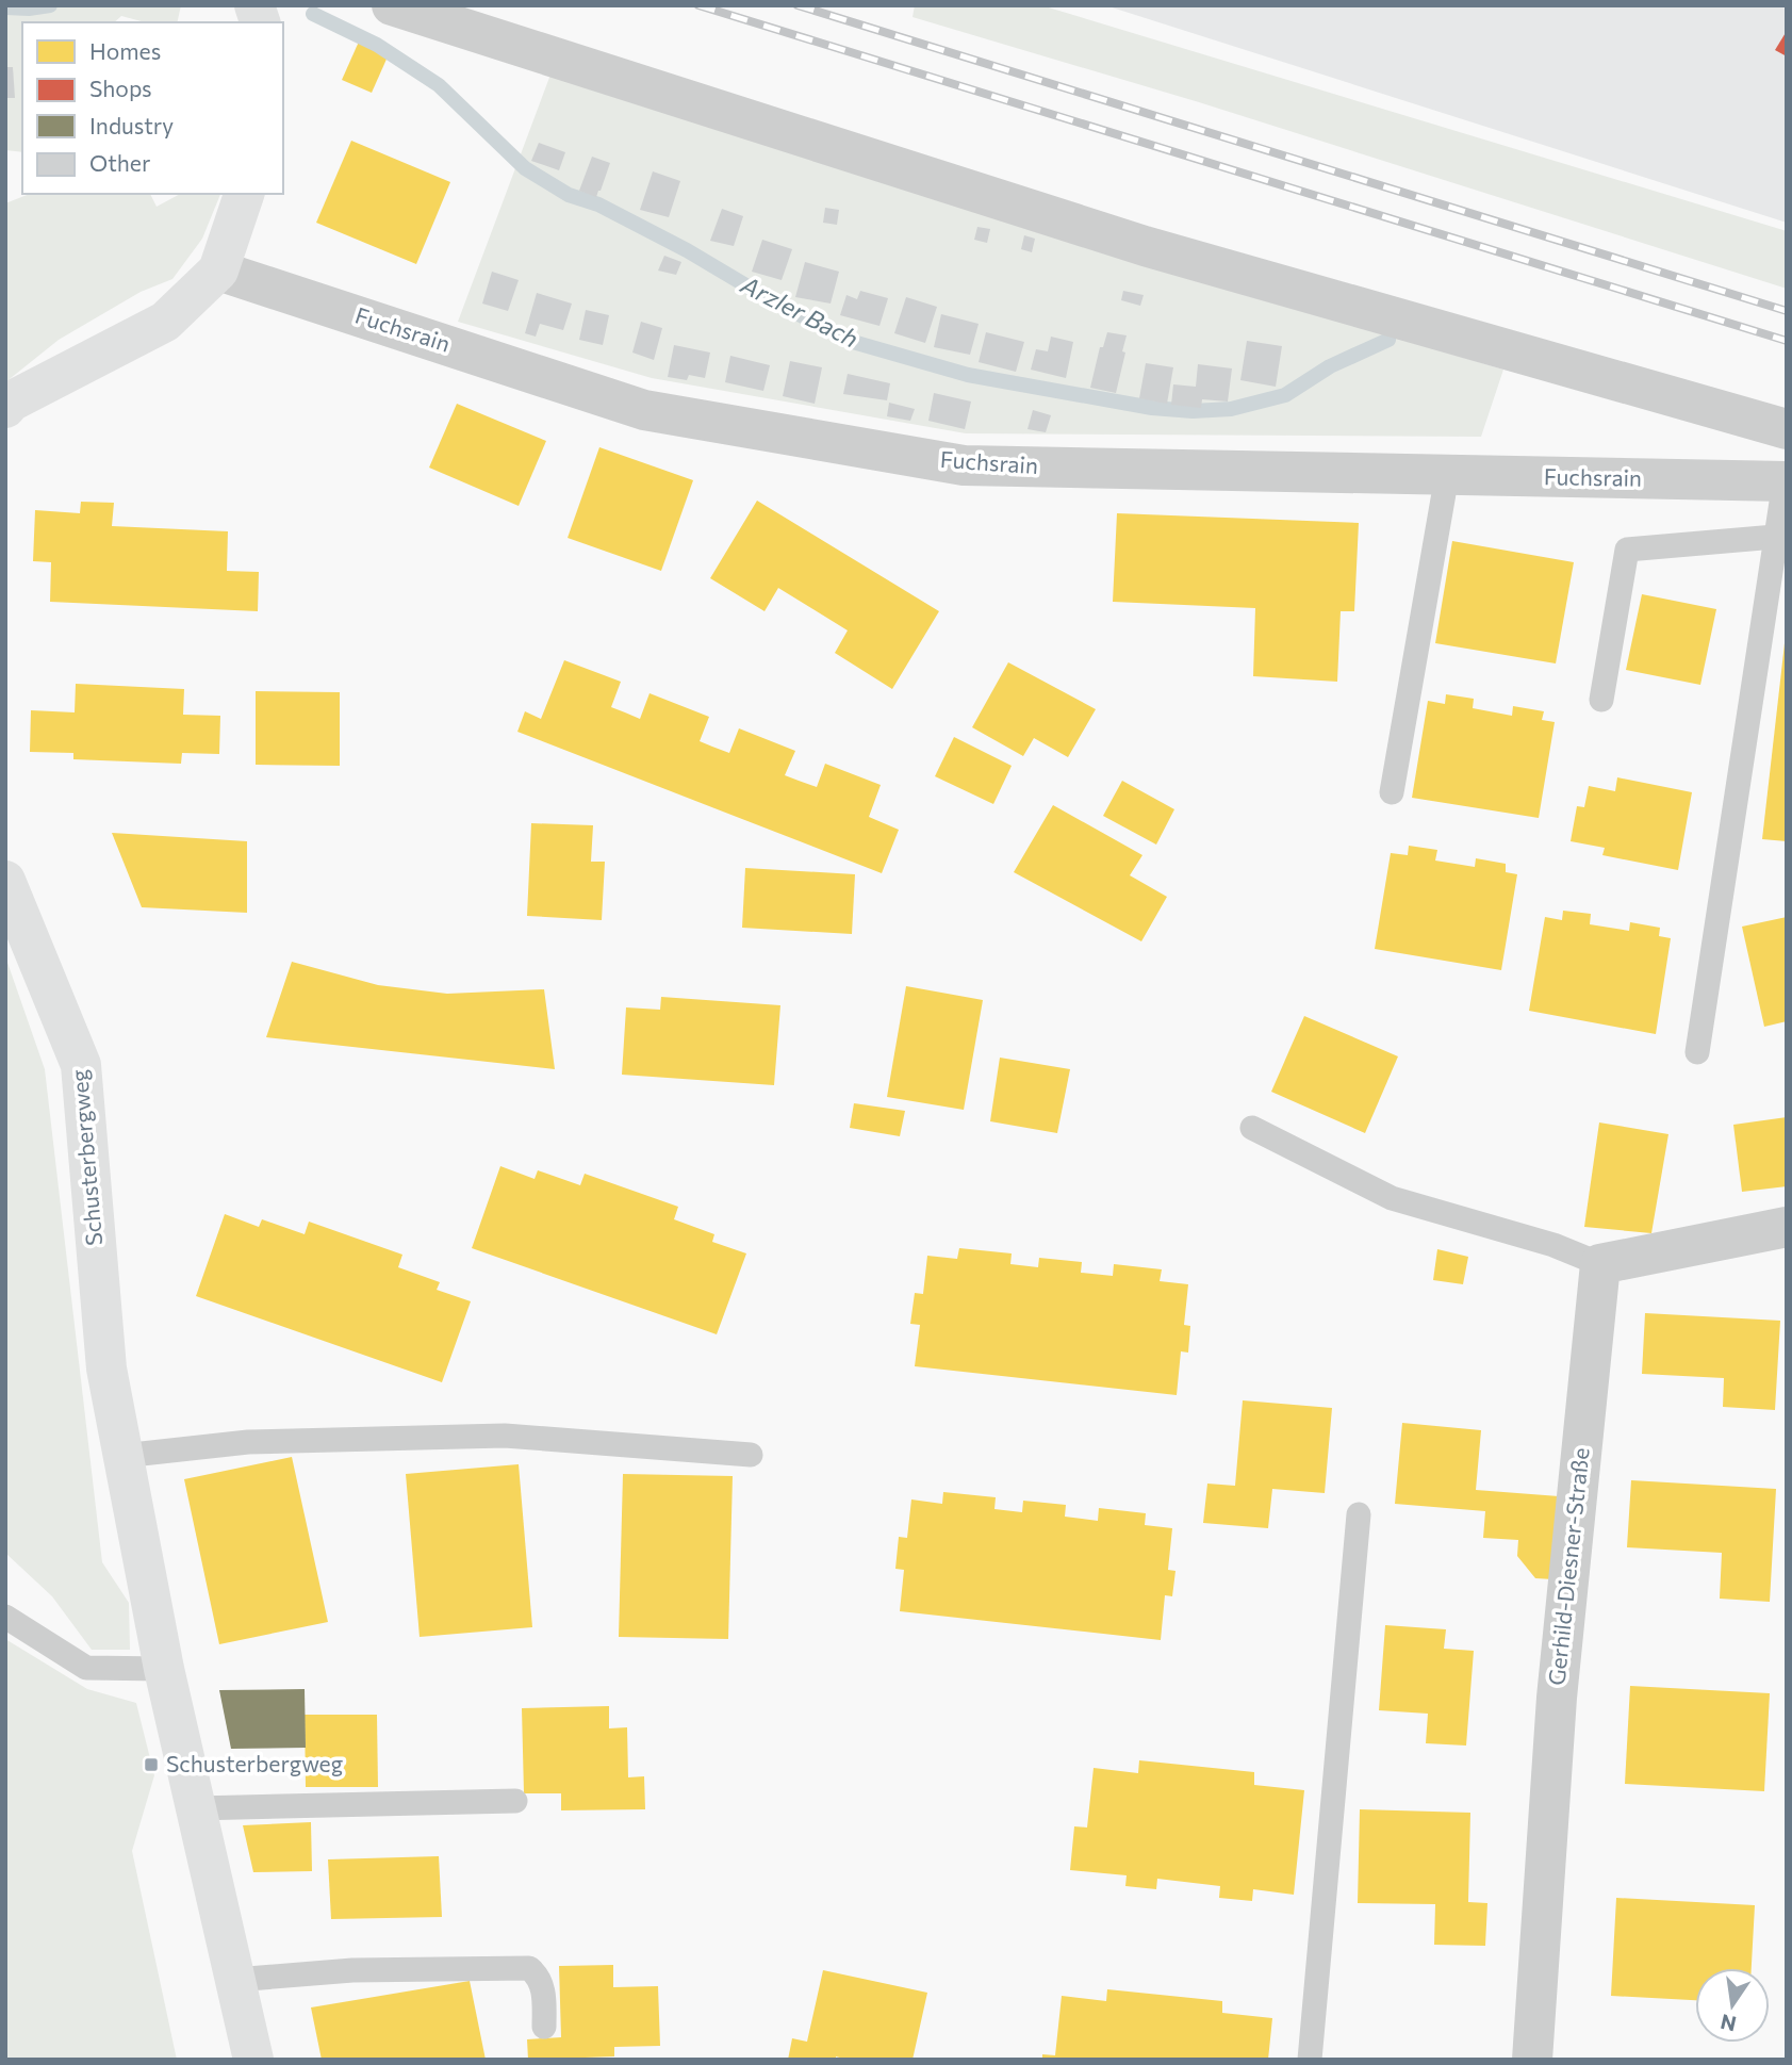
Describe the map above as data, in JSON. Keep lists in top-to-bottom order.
{
  "streets": {
    "street": ["Fuchsrain", "Schusterbergweg", "Gerhild-Diesner-Straße"]
  },
  "water": ["Arzler Bach"],
  "places": {
    "transit": ["Schusterbergweg"]
  },
  "legend": [
    "Homes",
    "Shops",
    "Industry",
    "Other"
  ],
  "north": "bottom"
}
